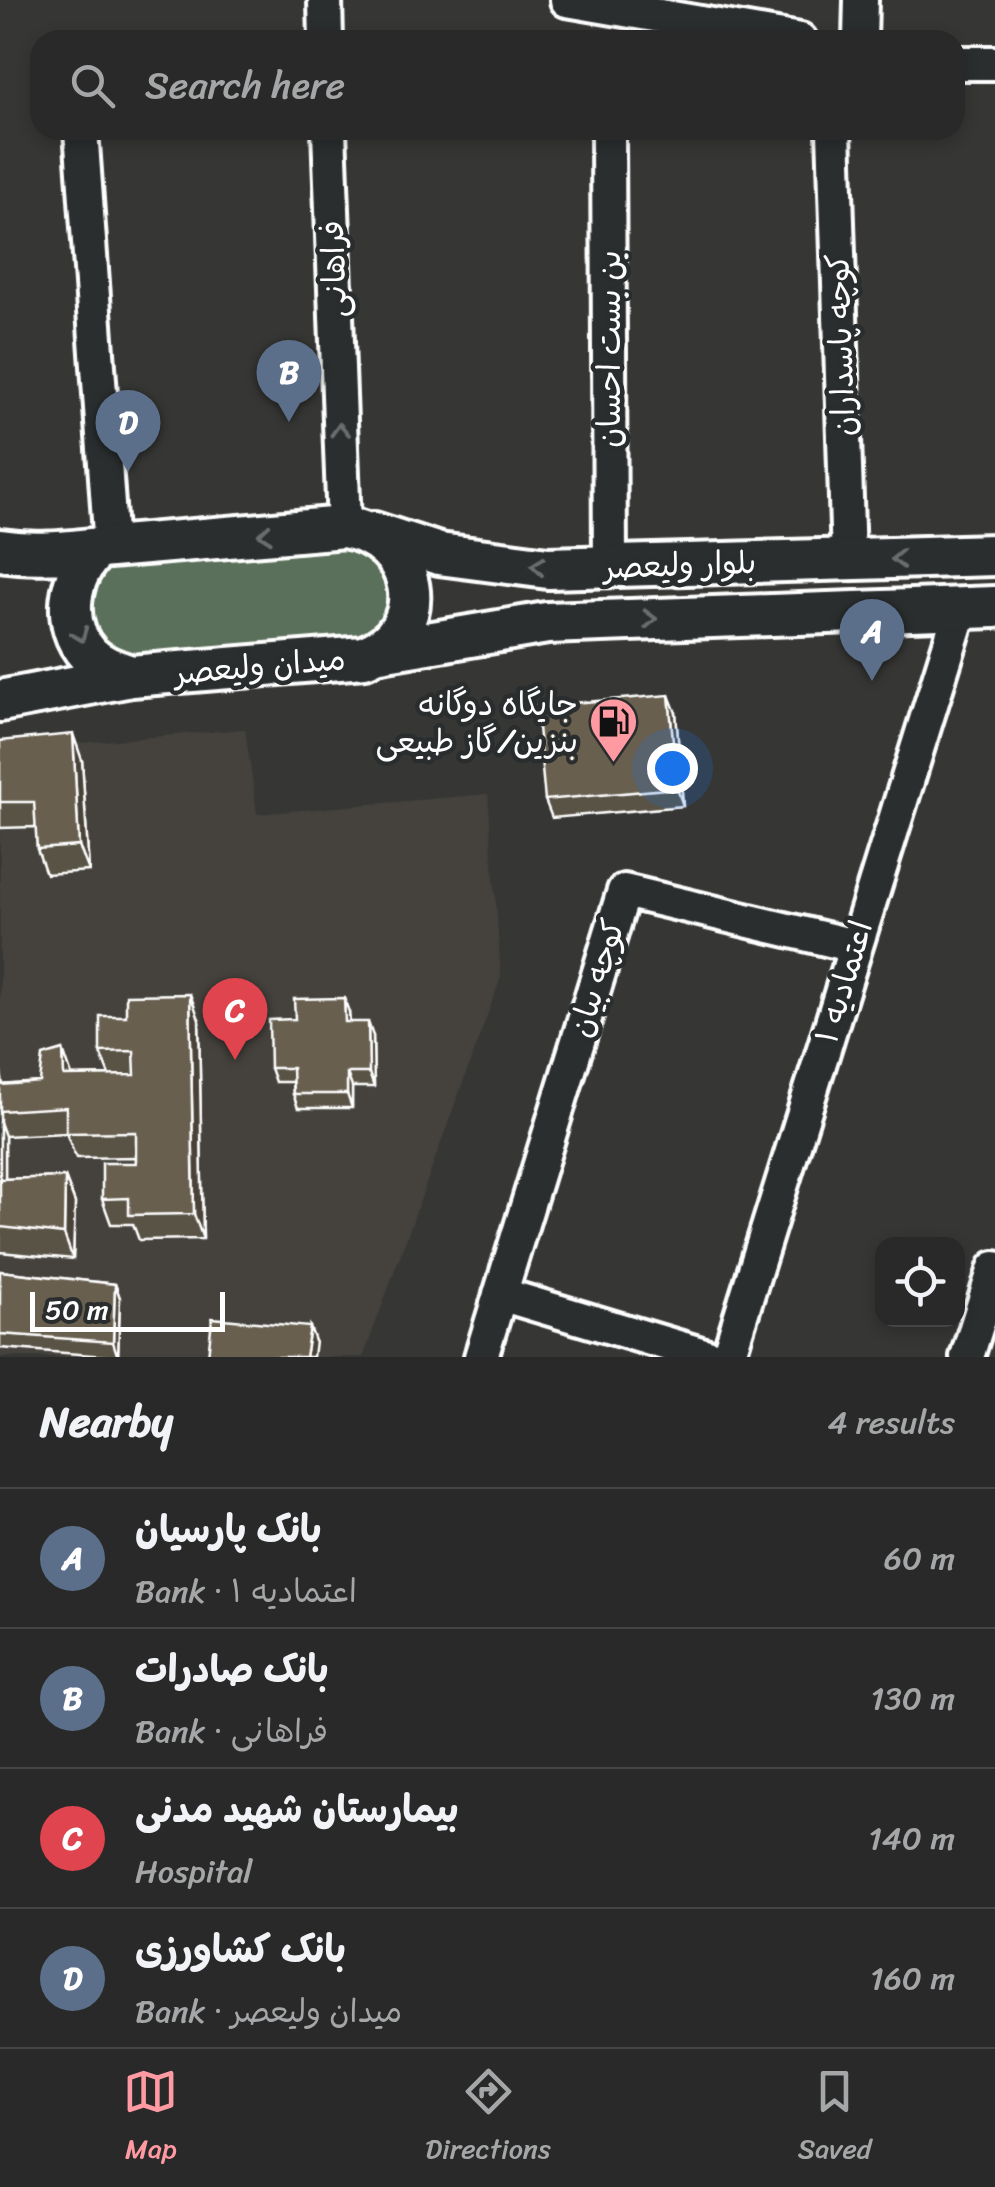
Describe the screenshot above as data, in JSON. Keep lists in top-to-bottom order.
{
  "streets": {
    "main road": ["بلوار ولیعصر", "میدان ولیعصر"],
    "street": [
      "فراهانی",
      "کوچه پاسداران",
      "بن بست احسان",
      "کوچه بیان",
      "اعتمادیه ۱"
    ]
  },
  "crossings": [
    ["فراهانی", "بلوار ولیعصر"],
    ["فراهانی", "میدان ولیعصر"],
    ["کوچه پاسداران", "بلوار ولیعصر"],
    ["بن بست احسان", "بلوار ولیعصر"],
    ["بلوار ولیعصر", "میدان ولیعصر"],
    ["بلوار ولیعصر", "اعتمادیه ۱"],
    ["کوچه بیان", "اعتمادیه ۱"]
  ],
  "places": {
    "fuel station": ["جایگاه دوگانه بنزین/گاز طبیعی"]
  },
  "scale_bar": "50 m",
  "page": {
    "search": "Search here",
    "pins": [
      "B",
      "D",
      "A",
      "C"
    ],
    "scale": "50 m",
    "heading": ["Nearby", "4 results"],
    "list": [
      {
        "mark": "A",
        "name": "بانک پارسیان",
        "note": "Bank · اعتمادیه ۱",
        "value": "60 m"
      },
      {
        "mark": "B",
        "name": "بانک صادرات",
        "note": "Bank · فراهانی",
        "value": "130 m"
      },
      {
        "mark": "C",
        "name": "بیمارستان شهید مدنی",
        "note": "Hospital",
        "value": "140 m"
      },
      {
        "mark": "D",
        "name": "بانک کشاورزی",
        "note": "Bank · میدان ولیعصر",
        "value": "160 m"
      }
    ],
    "nav": ["Map", "Directions", "Saved"]
  }
}
